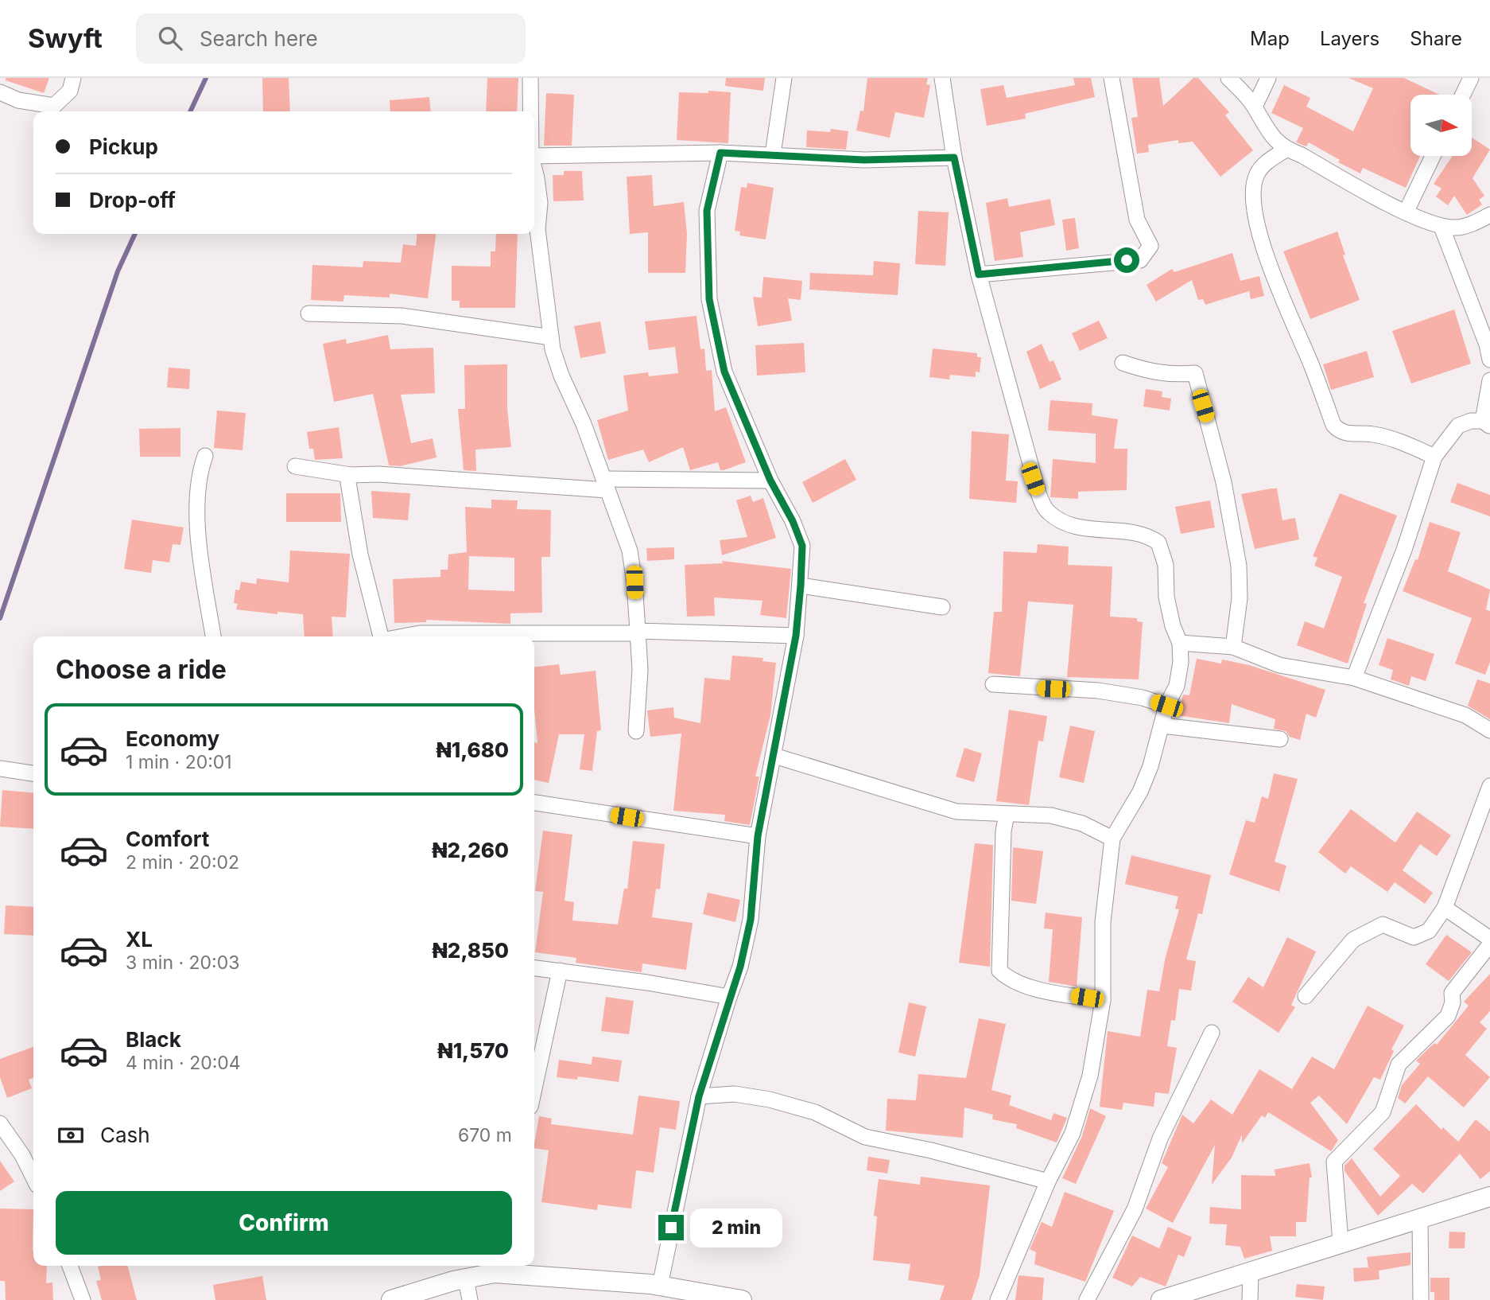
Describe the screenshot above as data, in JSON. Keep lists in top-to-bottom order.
{
  "north": "right",
  "page": {
    "header": "Swyft",
    "search": "Search here",
    "nav": ["Map", "Layers", "Share"],
    "banner": ["Pickup", "Drop-off"],
    "heading": "Choose a ride",
    "list": [
      {
        "name": "Economy",
        "note": "1 min · 20:01",
        "value": "₦1,680"
      },
      {
        "name": "Comfort",
        "note": "2 min · 20:02",
        "value": "₦2,260"
      },
      {
        "name": "XL",
        "note": "3 min · 20:03",
        "value": "₦2,850"
      },
      {
        "name": "Black",
        "note": "4 min · 20:04",
        "value": "₦1,570"
      }
    ],
    "pay": ["Cash", "670 m"],
    "buttons": "Confirm",
    "bubble": "2 min"
  }
}
